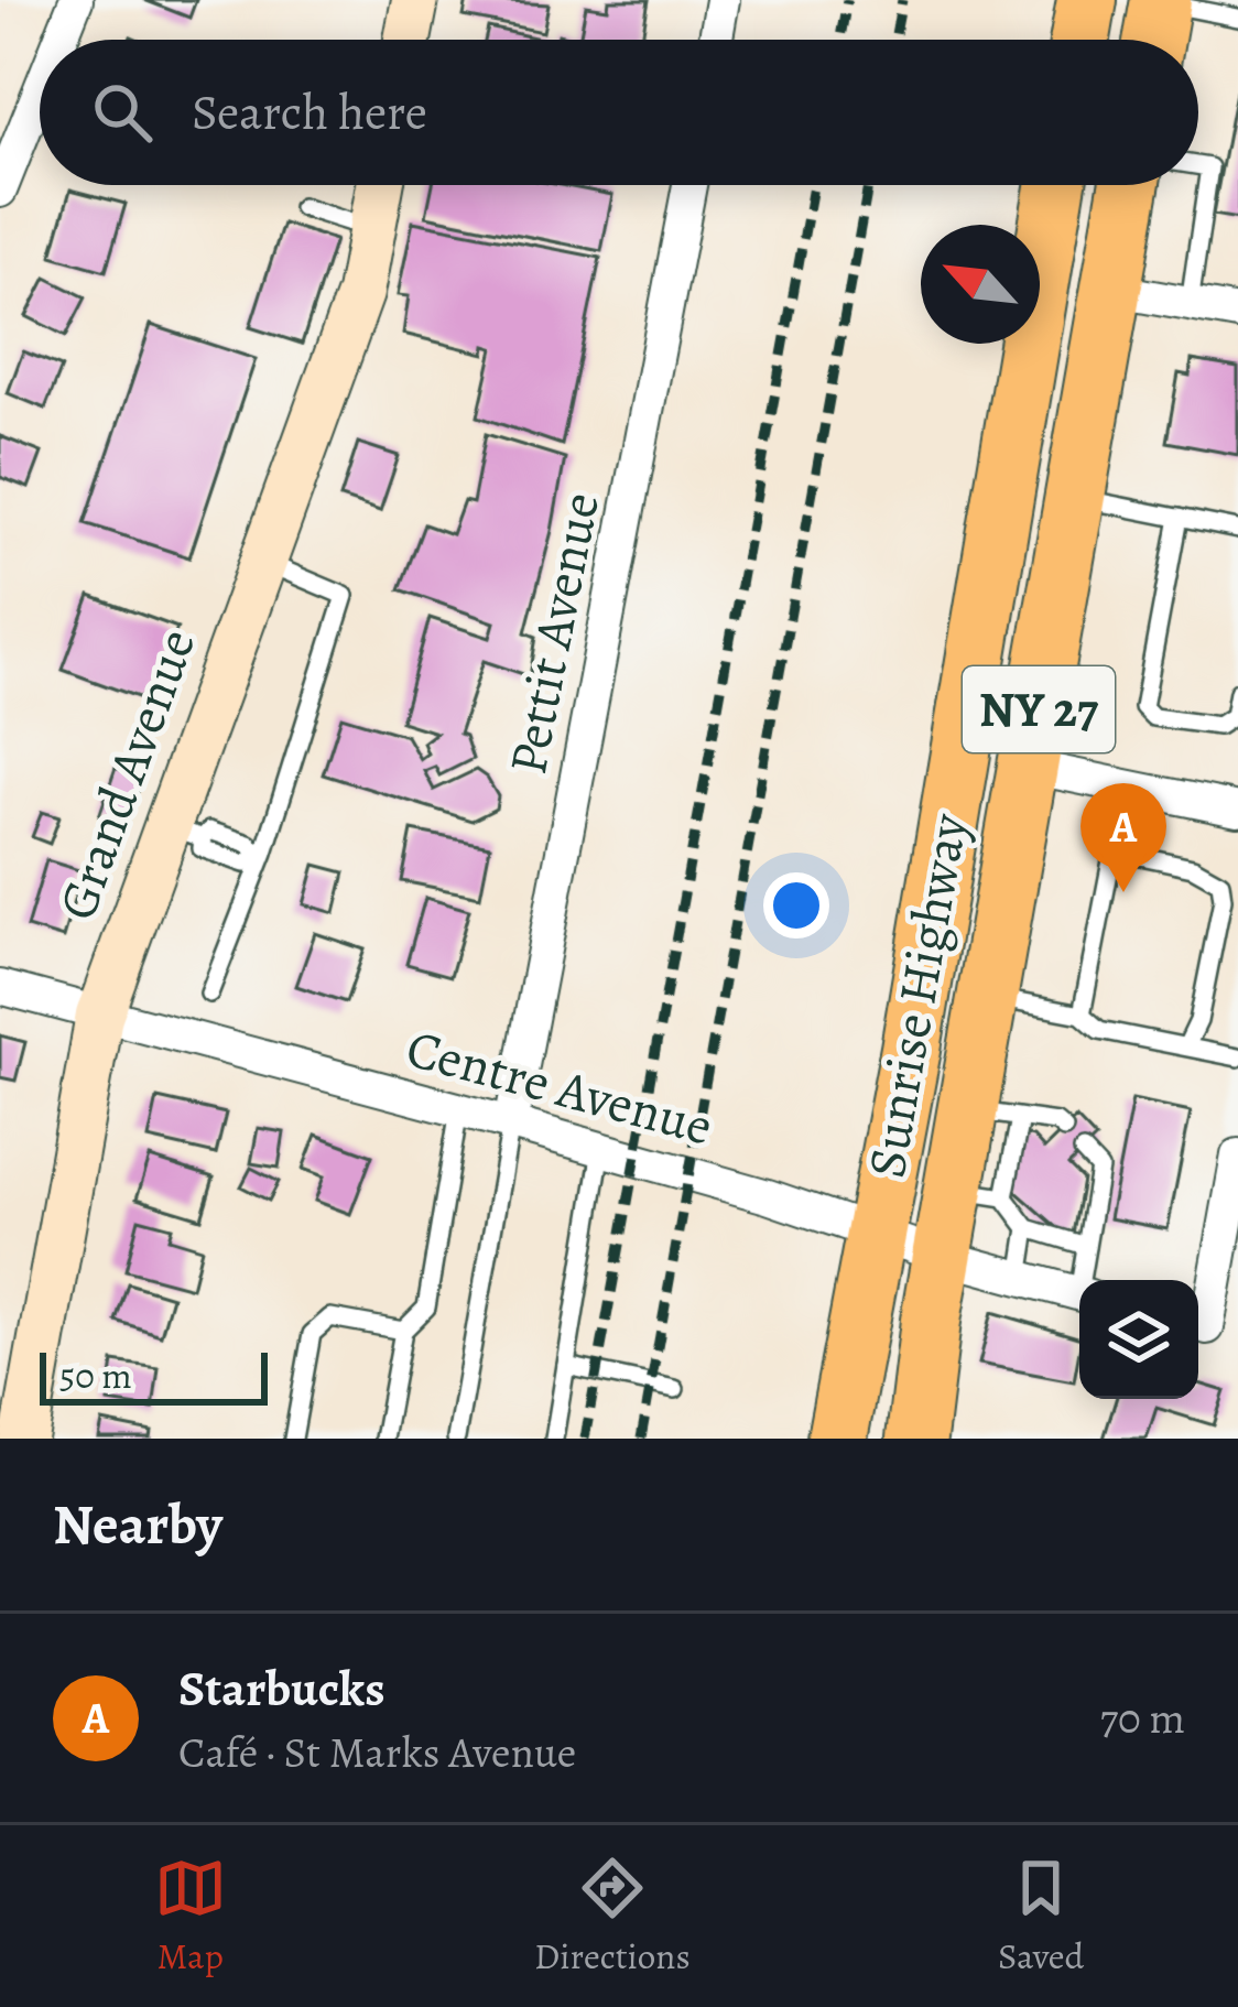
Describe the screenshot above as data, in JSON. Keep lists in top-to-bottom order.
{
  "streets": {
    "highway": ["NY 27", "Sunrise Highway"],
    "street": ["Pettit Avenue", "Grand Avenue", "Centre Avenue"]
  },
  "crossings": [
    ["Pettit Avenue", "Centre Avenue"],
    ["Grand Avenue", "Centre Avenue"],
    ["Sunrise Highway", "Centre Avenue"]
  ],
  "scale_bar": "50 m",
  "north": "top left",
  "page": {
    "search": "Search here",
    "pins": "A",
    "scale": "50 m",
    "heading": "Nearby",
    "list": [
      {
        "mark": "A",
        "name": "Starbucks",
        "note": "Café · St Marks Avenue",
        "value": "70 m"
      }
    ],
    "nav": ["Map", "Directions", "Saved"]
  }
}
